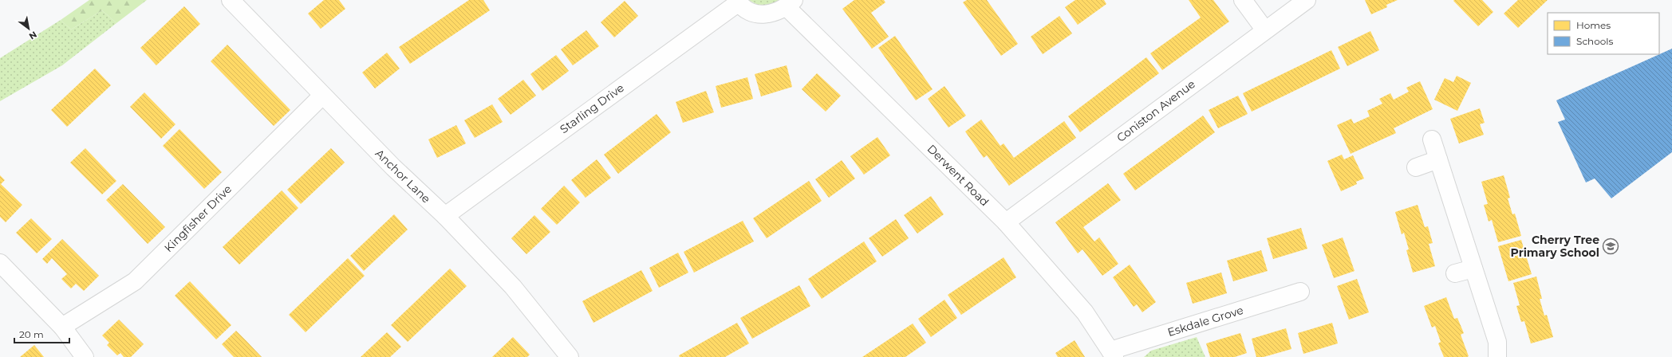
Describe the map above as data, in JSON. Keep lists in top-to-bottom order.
{
  "streets": {
    "street": [
      "Starling Drive",
      "Coniston Avenue",
      "Derwent Road",
      "Anchor Lane",
      "Kingfisher Drive",
      "Eskdale Grove"
    ]
  },
  "crossings": [
    ["Starling Drive", "Derwent Road"],
    ["Starling Drive", "Anchor Lane"],
    ["Coniston Avenue", "Derwent Road"],
    ["Derwent Road", "Eskdale Grove"],
    ["Anchor Lane", "Kingfisher Drive"]
  ],
  "places": {
    "school or university": ["Cherry Tree Primary School"]
  },
  "legend": ["Homes", "Schools"],
  "scale_bar": "20 m",
  "north": "bottom right"
}
